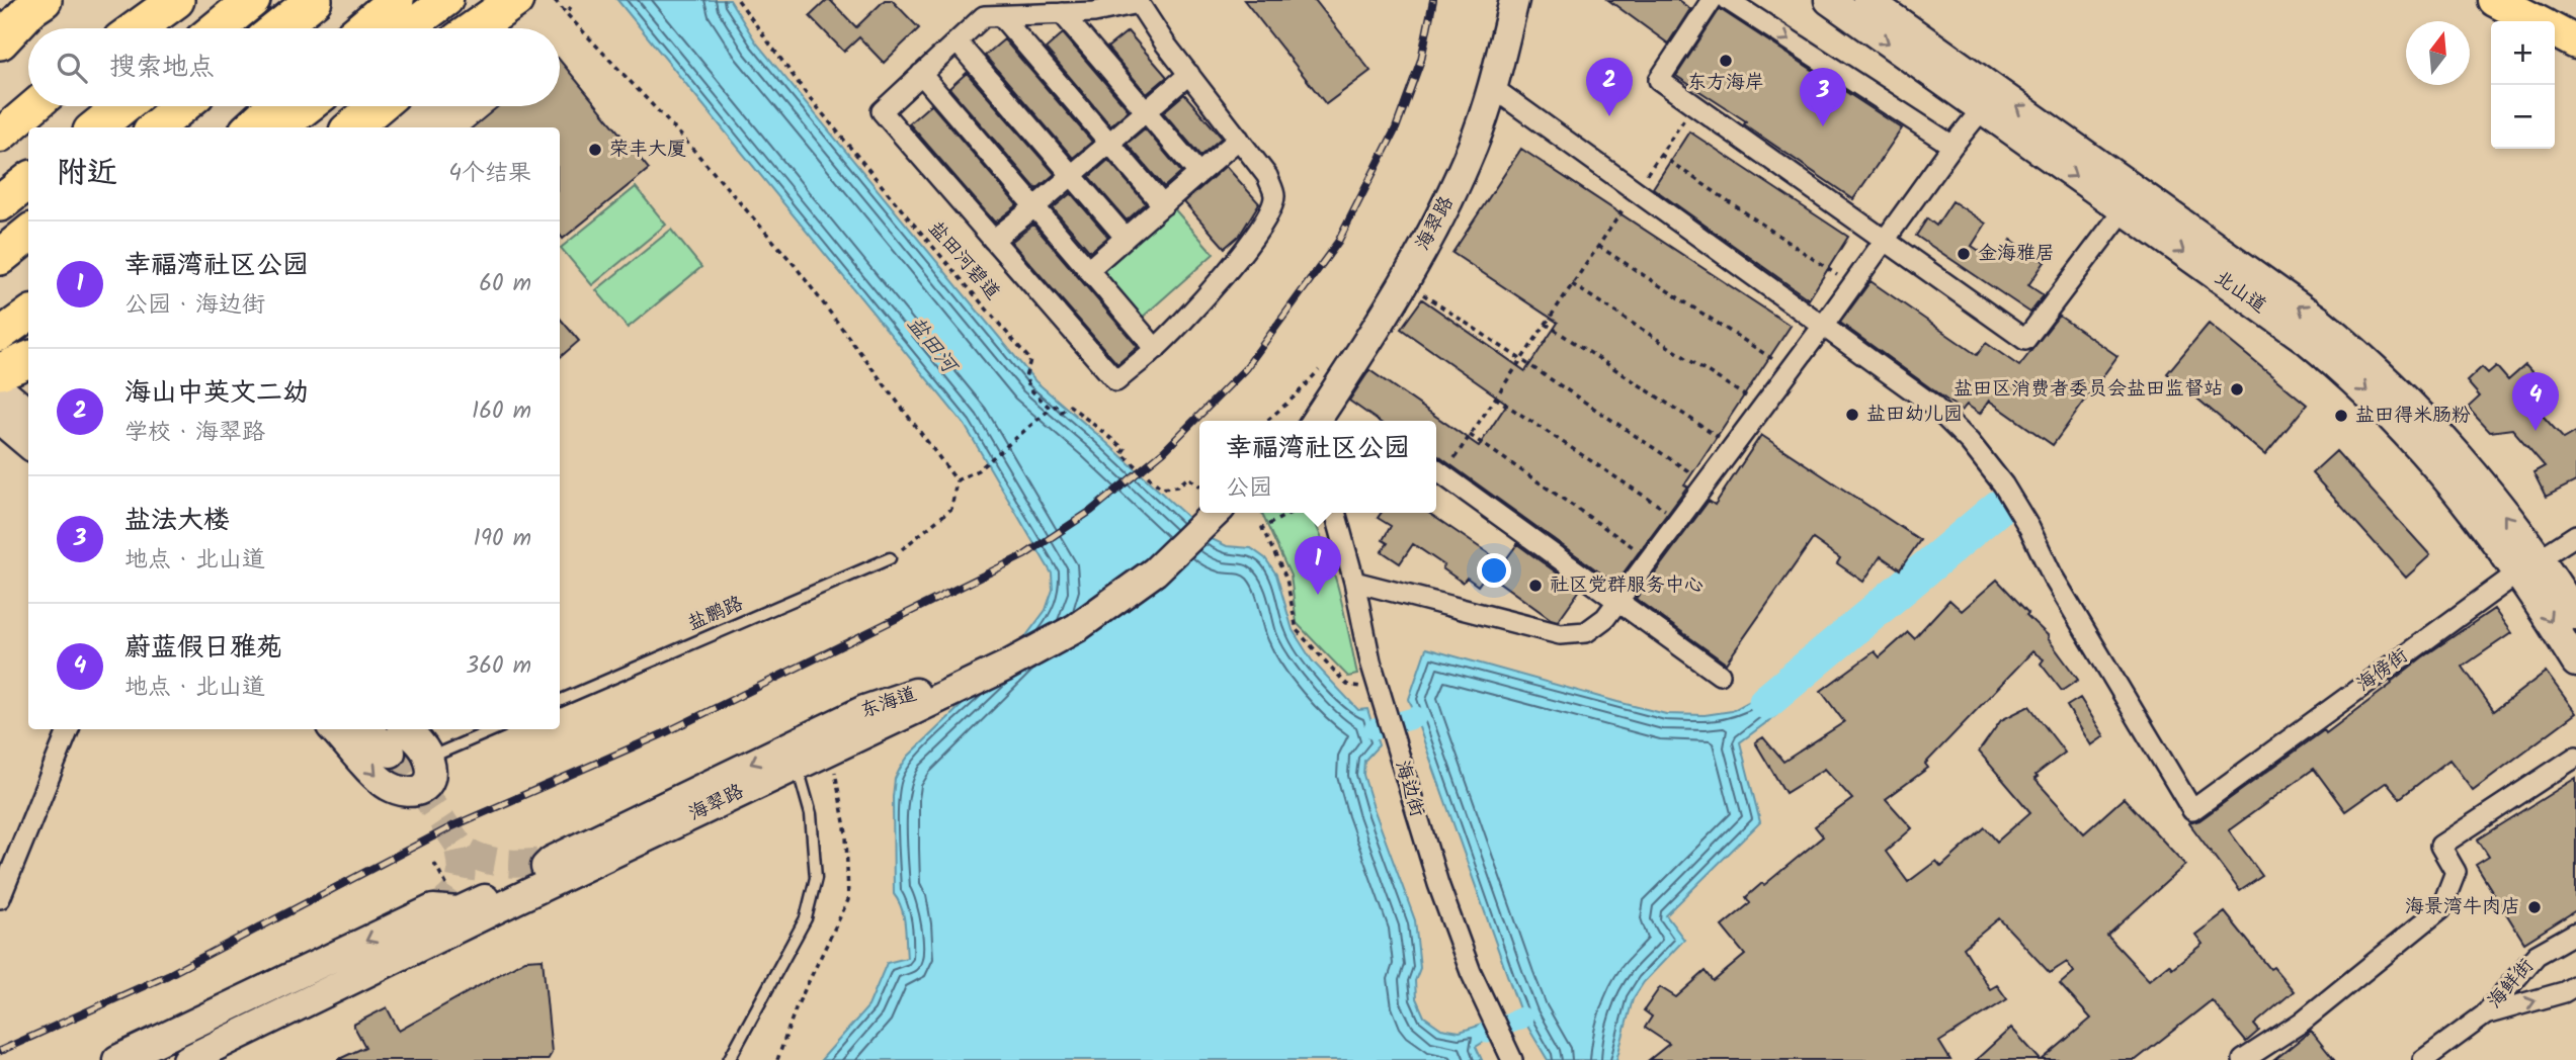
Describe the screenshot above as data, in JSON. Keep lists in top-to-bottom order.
{
  "streets": {
    "street": [
      "海翠路",
      "北山道",
      "海傍街",
      "海边街",
      "海鲜街"
    ],
    "lane": ["盐鹏路"],
    "path": ["盐田河碧道"]
  },
  "crossings": [
    ["北山道", "海傍街"]
  ],
  "water": ["盐田河"],
  "places": [
    "东方海岸",
    "荣丰大厦",
    "金海雅居",
    "盐田区消费者委员会盐田监督站",
    "盐田幼儿园",
    "盐田得米肠粉",
    "社区党群服务中心",
    "海景湾牛肉店"
  ],
  "north": "top",
  "page": {
    "map_buttons": ["+", "−"],
    "search": "搜索地点",
    "pins": [
      "2",
      "3",
      "4",
      "1"
    ],
    "heading": ["附近", "4个结果"],
    "list": [
      {
        "mark": "1",
        "name": "幸福湾社区公园",
        "note": "公园 · 海边街",
        "value": "60 m"
      },
      {
        "mark": "2",
        "name": "海山中英文二幼",
        "note": "学校 · 海翠路",
        "value": "160 m"
      },
      {
        "mark": "3",
        "name": "盐法大楼",
        "note": "地点 · 北山道",
        "value": "190 m"
      },
      {
        "mark": "4",
        "name": "蔚蓝假日雅苑",
        "note": "地点 · 北山道",
        "value": "360 m"
      }
    ],
    "popup": ["幸福湾社区公园", "公园"]
  }
}
